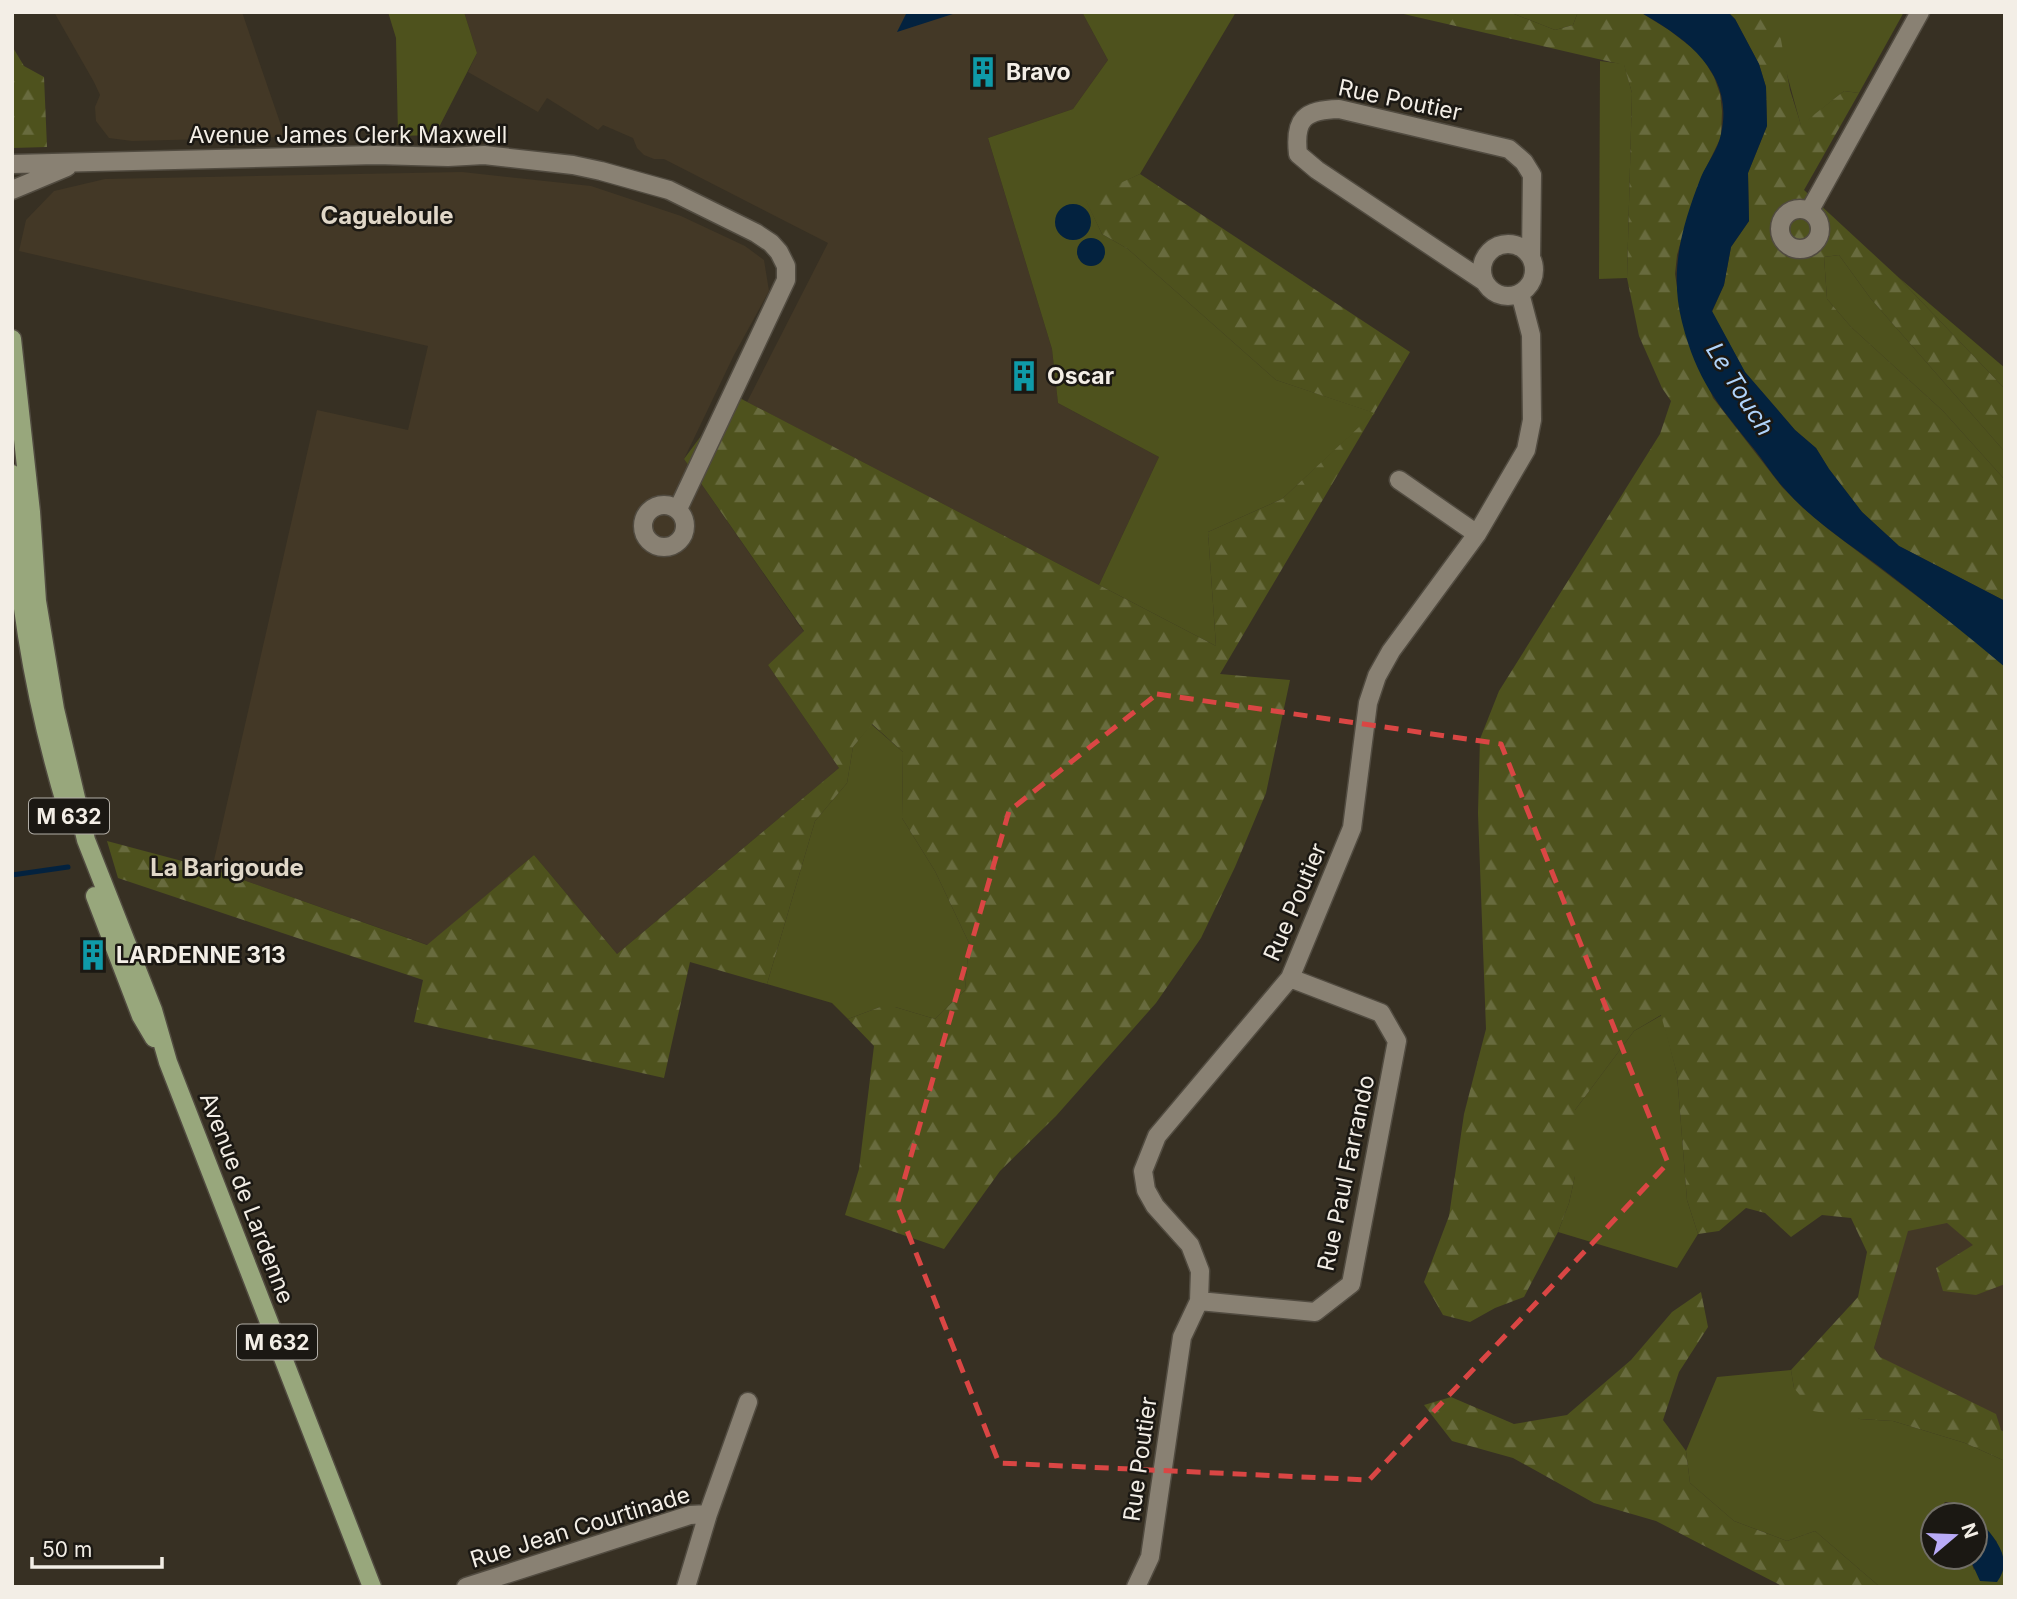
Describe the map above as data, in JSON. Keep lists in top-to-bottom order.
{
  "streets": {
    "main road": ["M 632", "Avenue de Lardenne"],
    "street": [
      "Rue Poutier",
      "Avenue James Clerk Maxwell",
      "Rue Paul Farrando",
      "Rue Jean Courtinade"
    ]
  },
  "crossings": [
    ["Rue Poutier", "Rue Paul Farrando"]
  ],
  "districts": ["Cagueloule", "La Barigoude"],
  "water": ["Le Touch"],
  "places": {
    "building": ["Bravo", "Oscar", "LARDENNE 313"]
  },
  "scale_bar": "50 m",
  "north": "right"
}
